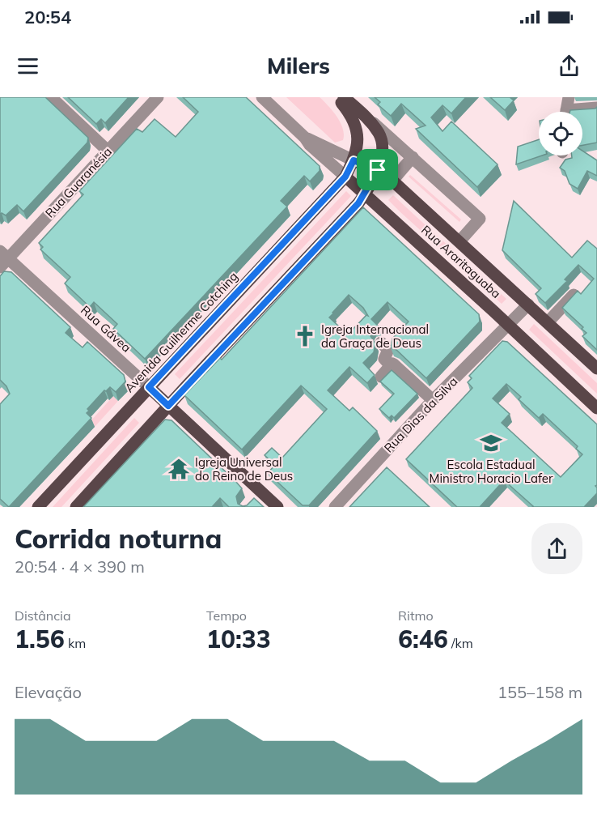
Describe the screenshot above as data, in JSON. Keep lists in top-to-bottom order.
{
  "streets": {
    "main road": ["Rua Araritaguaba", "Rua Gávea", "Avenida Guilherme Cotching"],
    "street": ["Rua Guaranésia", "Rua Dias da Silva"]
  },
  "crossings": [
    ["Rua Guaranésia", "Rua Gávea"],
    ["Rua Araritaguaba", "Avenida Guilherme Cotching"],
    ["Rua Araritaguaba", "Rua Dias da Silva"],
    ["Rua Gávea", "Avenida Guilherme Cotching"]
  ],
  "places": {
    "church": ["Igreja Internacional da Graça de Deus"],
    "school or university": ["Escola Estadual Ministro Horacio Lafer"],
    "temple": ["Igreja Universal do Reino de Deus"]
  },
  "page": {
    "status": "20:54",
    "header": "Milers",
    "heading": ["Corrida noturna", "20:54 · 4 × 390 m"],
    "stats": [
      ["Distância", "1.56 km"],
      ["Tempo", "10:33"],
      ["Ritmo", "6:46 /km"]
    ],
    "chart": ["Elevação", "155–158 m"]
  }
}
